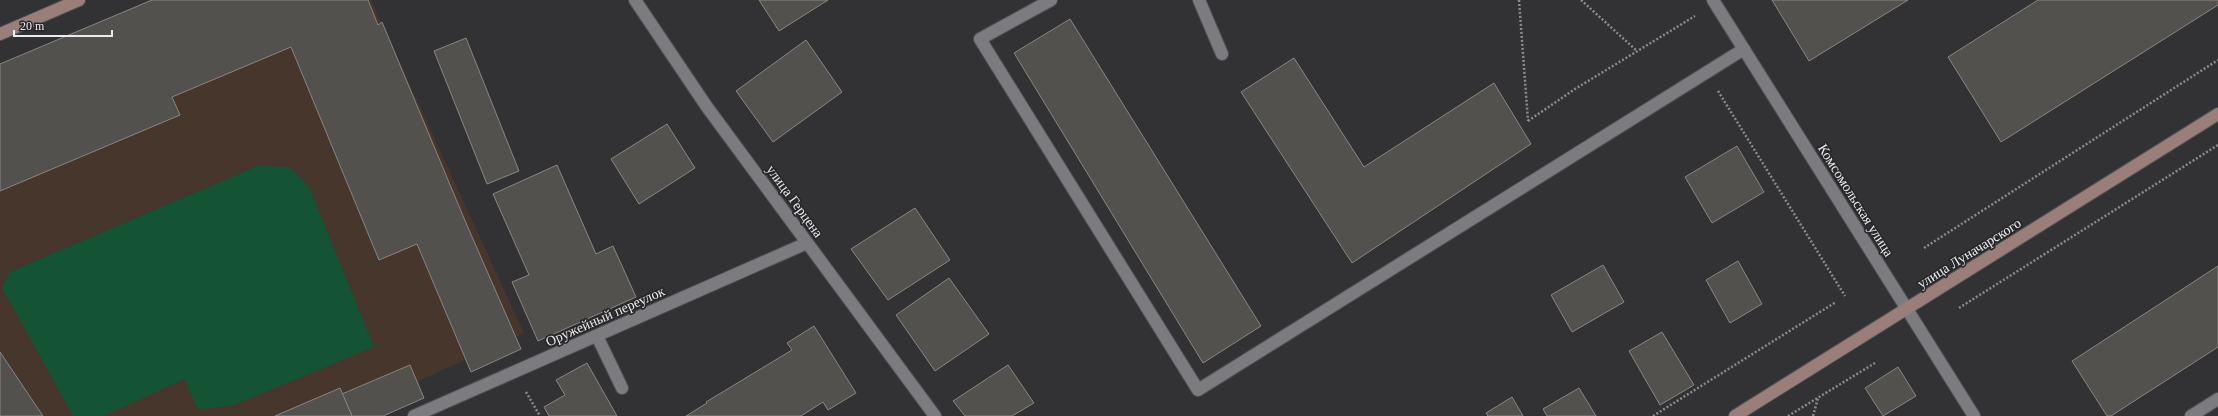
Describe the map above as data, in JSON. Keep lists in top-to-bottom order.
{
  "streets": {
    "main road": ["улица Луначарского"],
    "street": ["Комсомольская улица", "улица Герцена", "Оружейный переулок"]
  },
  "crossings": [
    ["Комсомольская улица", "улица Луначарского"],
    ["улица Герцена", "Оружейный переулок"]
  ],
  "scale_bar": "20 m"
}
